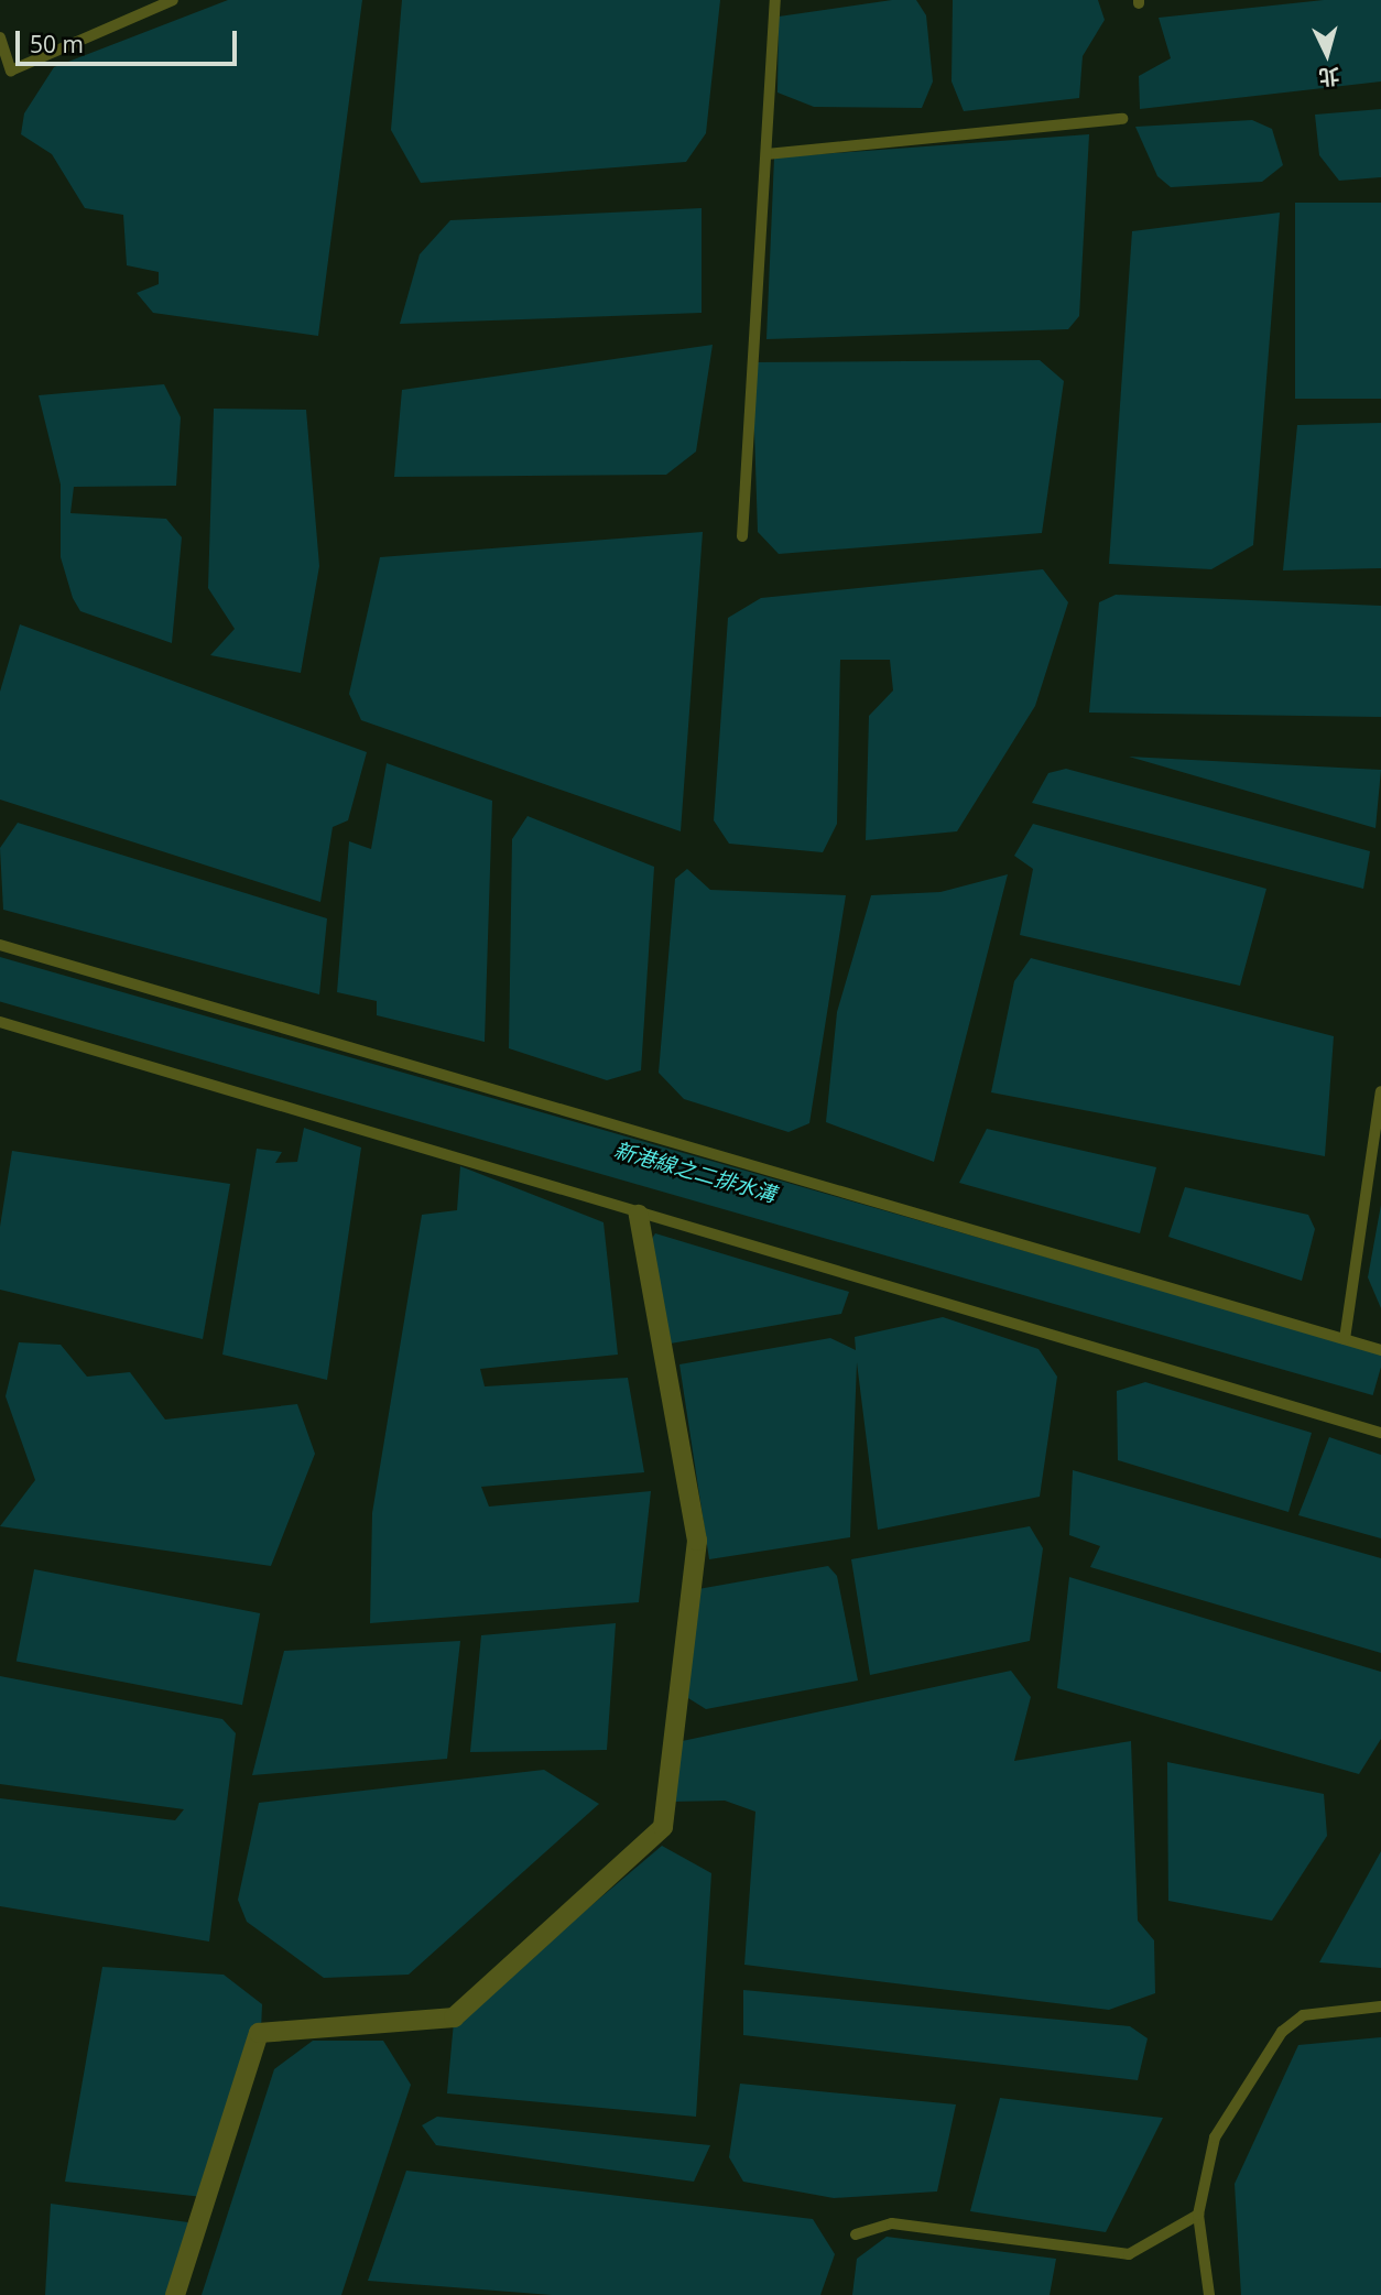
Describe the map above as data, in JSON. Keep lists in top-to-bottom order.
{
  "water": ["新港線之二排水溝"],
  "scale_bar": "50 m",
  "north": "bottom"
}
